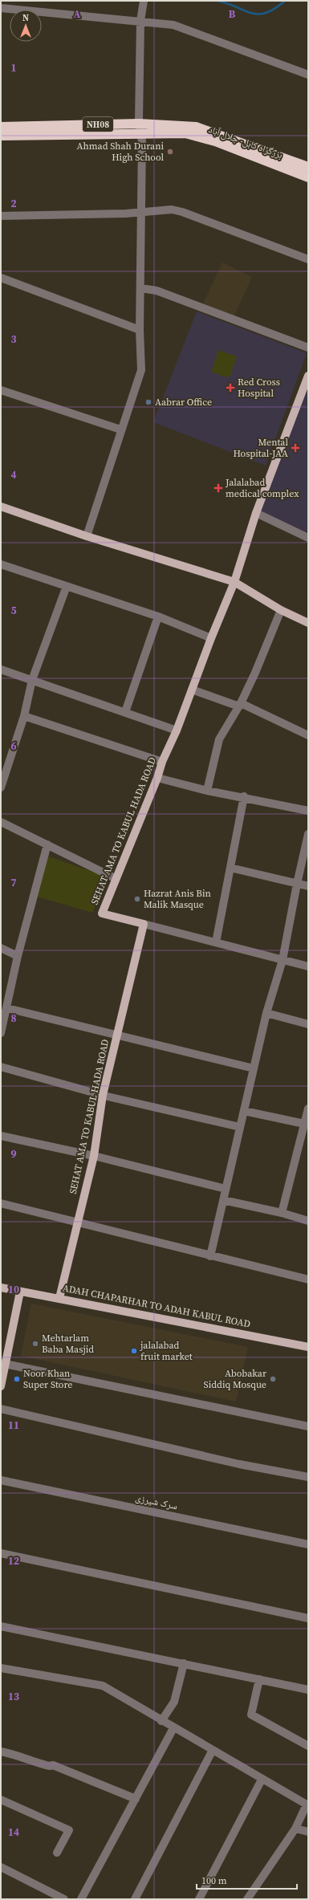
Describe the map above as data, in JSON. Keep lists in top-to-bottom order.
{
  "streets": {
    "highway": ["NH08", "بزرگراه کابل- جلال آباد"],
    "main road": ["SEHAT AMA TO KABUL HADA ROAD", "ADAH CHAPARHAR TO ADAH KABUL ROAD"],
    "street": ["سرک شیرزی"]
  },
  "crossings": [
    ["SEHAT AMA TO KABUL HADA ROAD", "ADAH CHAPARHAR TO ADAH KABUL ROAD"]
  ],
  "places": {
    "other": [
      "Ahmad Shah Durani High School",
      "Aabrar Office",
      "Hazrat Anis Bin Malik Masque",
      "Mehtarlam Baba Masjid",
      "jalalabad fruit market",
      "Noor Khan Super Store",
      "Abobakar Siddiq Mosque"
    ],
    "health": ["Red Cross Hospital", "Mental Hospital-JAA", "Jalalabad medical complex"]
  },
  "scale_bar": "100 m",
  "north": "top",
  "grid": {
    "columns": ["A", "B"],
    "rows": [
      "1",
      "2",
      "3",
      "4",
      "5",
      "6",
      "7",
      "8",
      "9",
      "10",
      "11",
      "12",
      "13",
      "14"
    ]
  }
}
